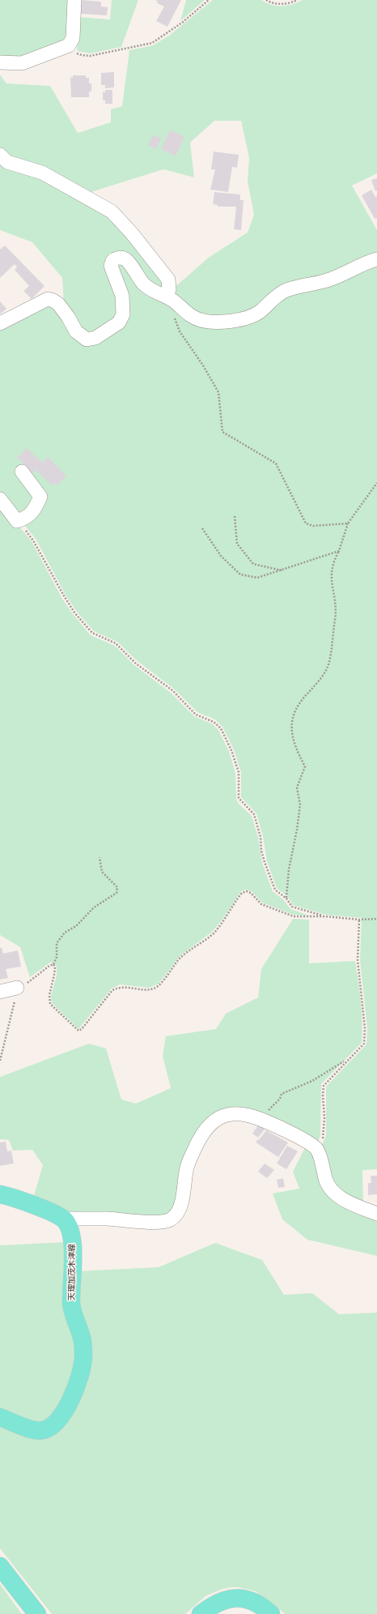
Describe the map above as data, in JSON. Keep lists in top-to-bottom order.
{
  "streets": {
    "main road": ["天理加茂木津線"]
  }
}
